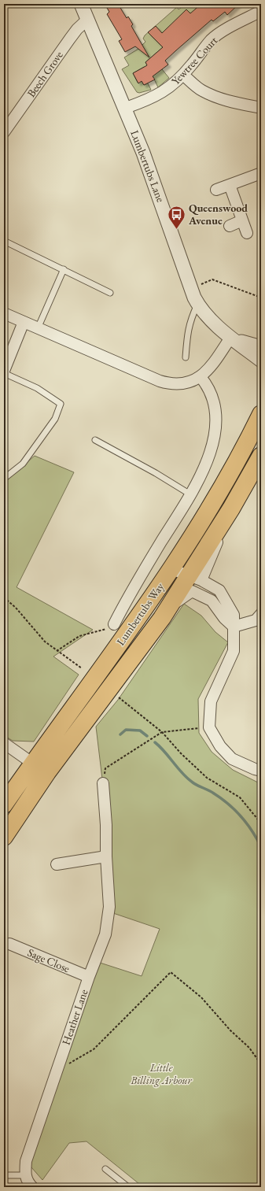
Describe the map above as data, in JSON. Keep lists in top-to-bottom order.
{
  "streets": {
    "highway": ["Lumbertubs Way"],
    "street": [
      "Yewtree Court",
      "Beech Grove",
      "Lumbertubs Lane",
      "Sage Close",
      "Heather Lane"
    ]
  },
  "crossings": [
    ["Yewtree Court", "Lumbertubs Lane"],
    ["Beech Grove", "Lumbertubs Lane"],
    ["Sage Close", "Heather Lane"]
  ],
  "parks": ["Little Billing Arbour"],
  "places": {
    "bus stop": ["Queenswood Avenue"]
  }
}
